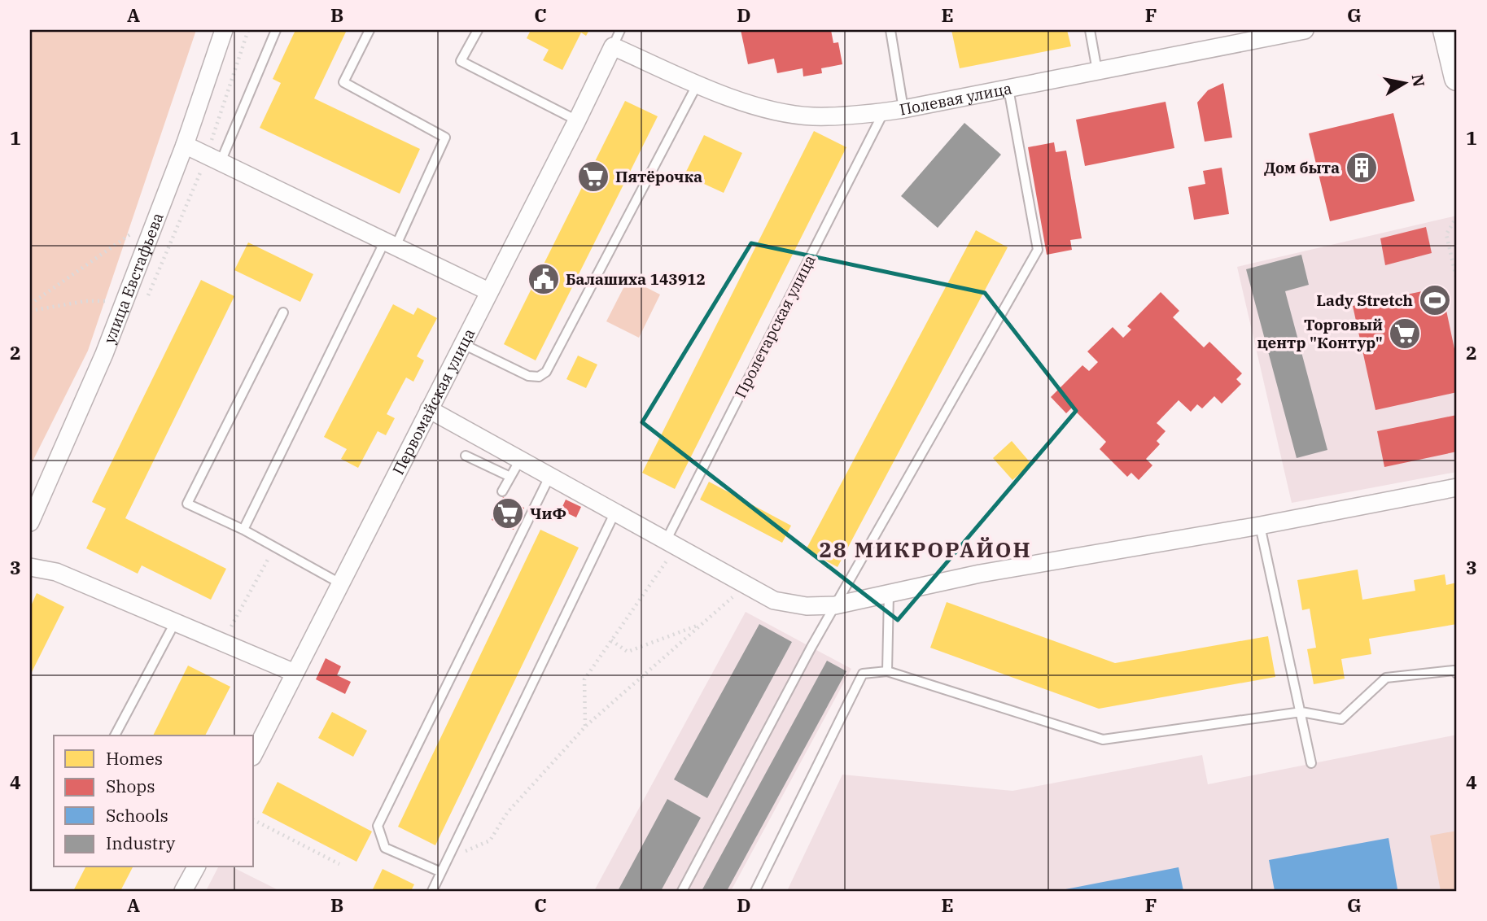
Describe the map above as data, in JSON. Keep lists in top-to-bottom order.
{
  "streets": {
    "street": ["Полевая улица", "улица Евстафьева", "Первомайская улица"],
    "lane": ["Пролетарская улица"]
  },
  "crossings": [
    ["Полевая улица", "Пролетарская улица"],
    ["Полевая улица", "Первомайская улица"]
  ],
  "districts": ["28 МИКРОРАЙОН"],
  "places": {
    "building": ["Дом быта"],
    "supermarket": ["Пятёрочка", "Торговый центр \"Контур\"", "ЧиФ"],
    "public building": ["Балашиха 143912"],
    "sports": ["Lady Stretch"]
  },
  "legend": [
    "Homes",
    "Shops",
    "Schools",
    "Industry"
  ],
  "north": "right",
  "grid": {
    "columns": [
      "A",
      "B",
      "C",
      "D",
      "E",
      "F",
      "G"
    ],
    "rows": [
      "1",
      "2",
      "3",
      "4"
    ]
  }
}
